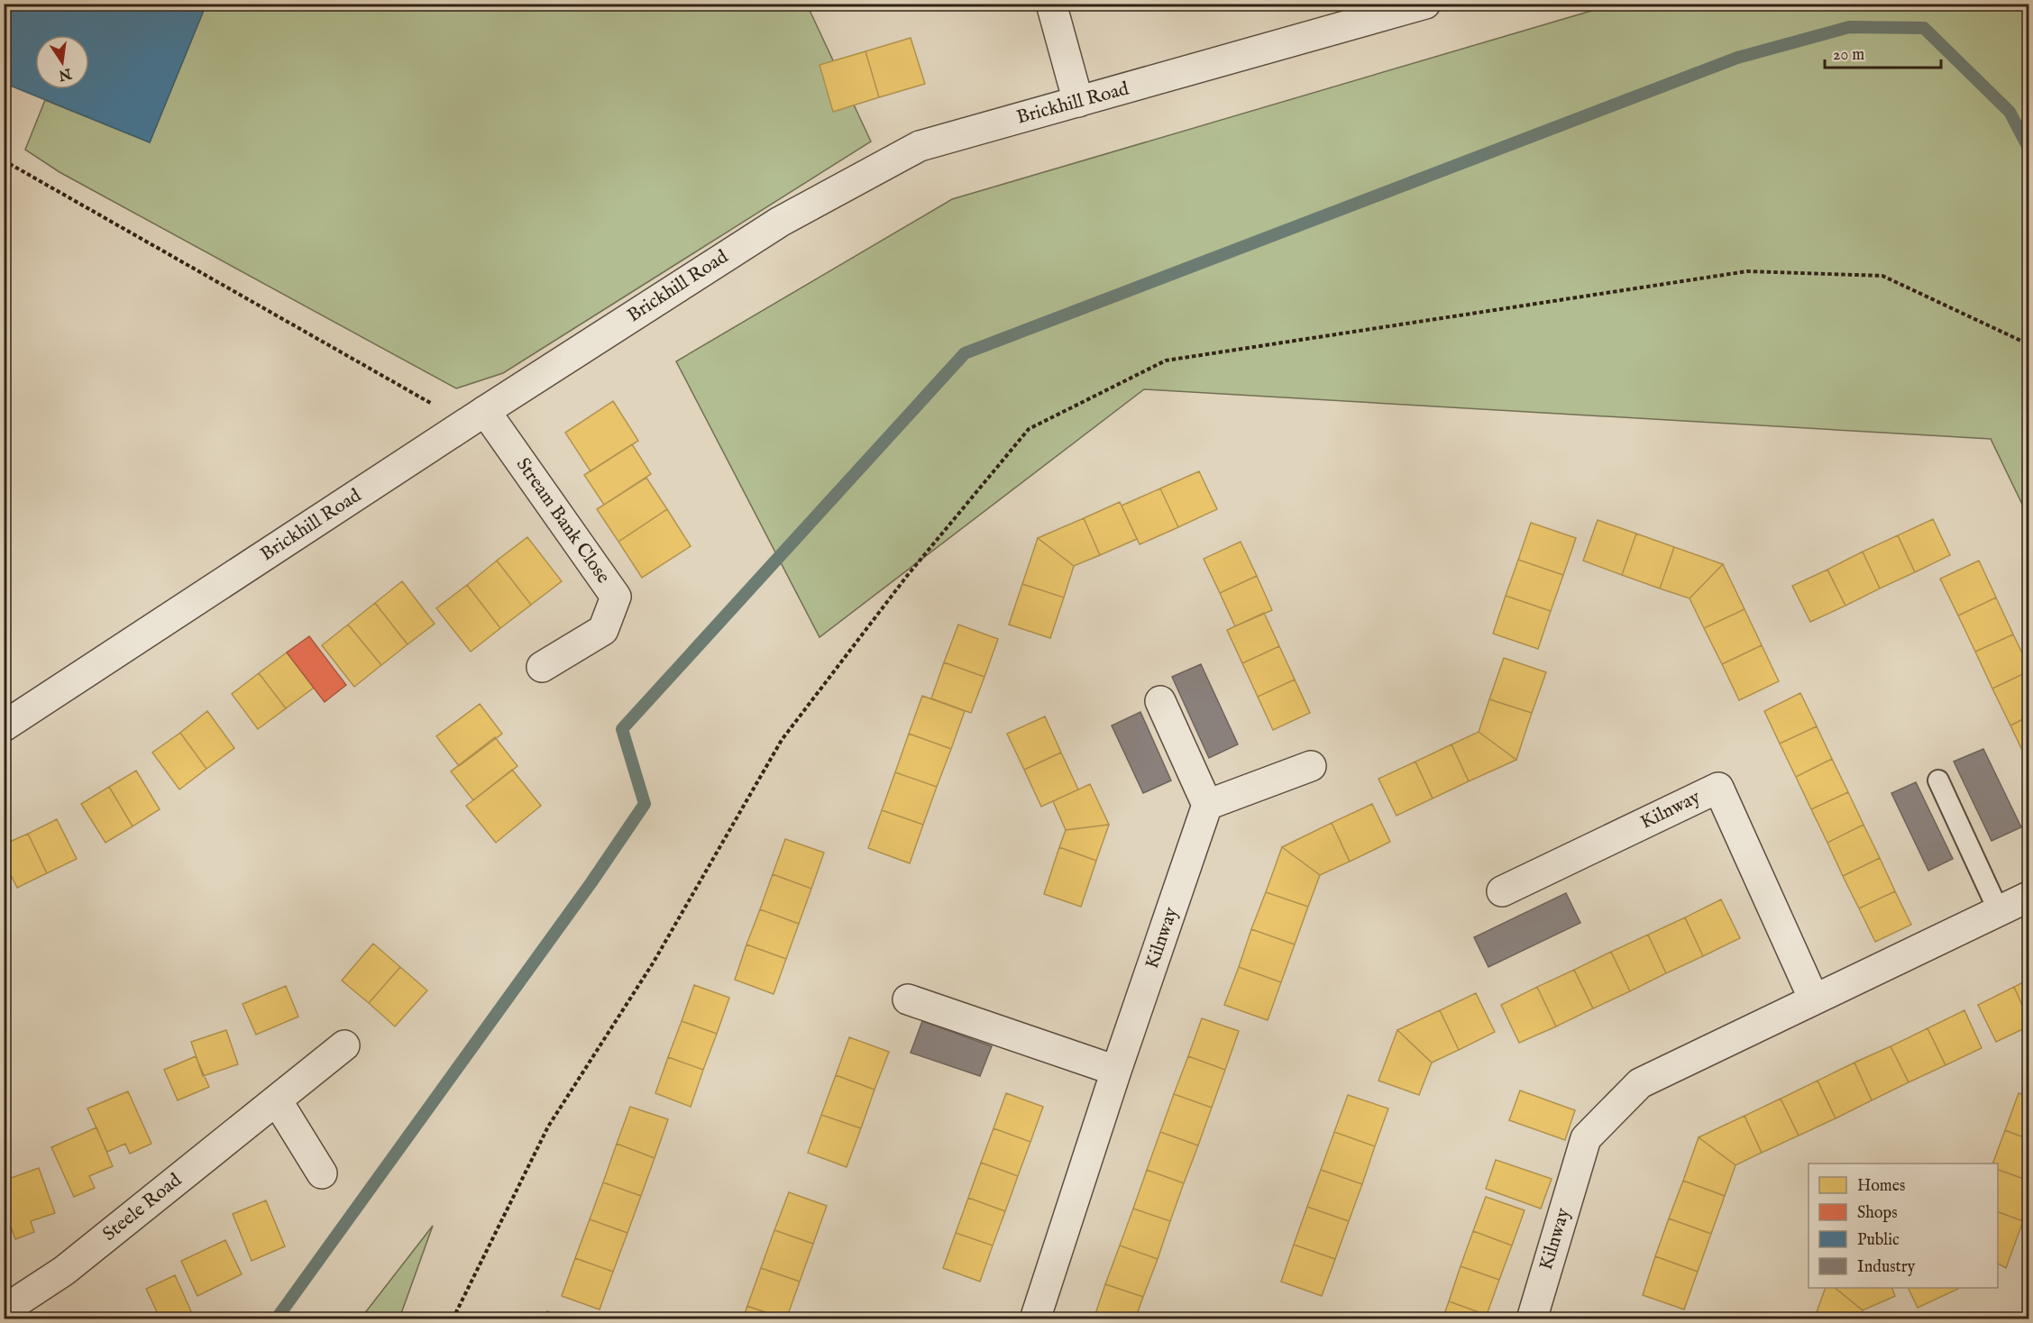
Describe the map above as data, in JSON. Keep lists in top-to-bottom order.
{
  "streets": {
    "street": [
      "Brickhill Road",
      "Stream Bank Close",
      "Kilnway",
      "Steele Road"
    ]
  },
  "crossings": [
    ["Brickhill Road", "Stream Bank Close"]
  ],
  "legend": [
    "Homes",
    "Shops",
    "Public",
    "Industry"
  ],
  "scale_bar": "20 m",
  "north": "bottom"
}
